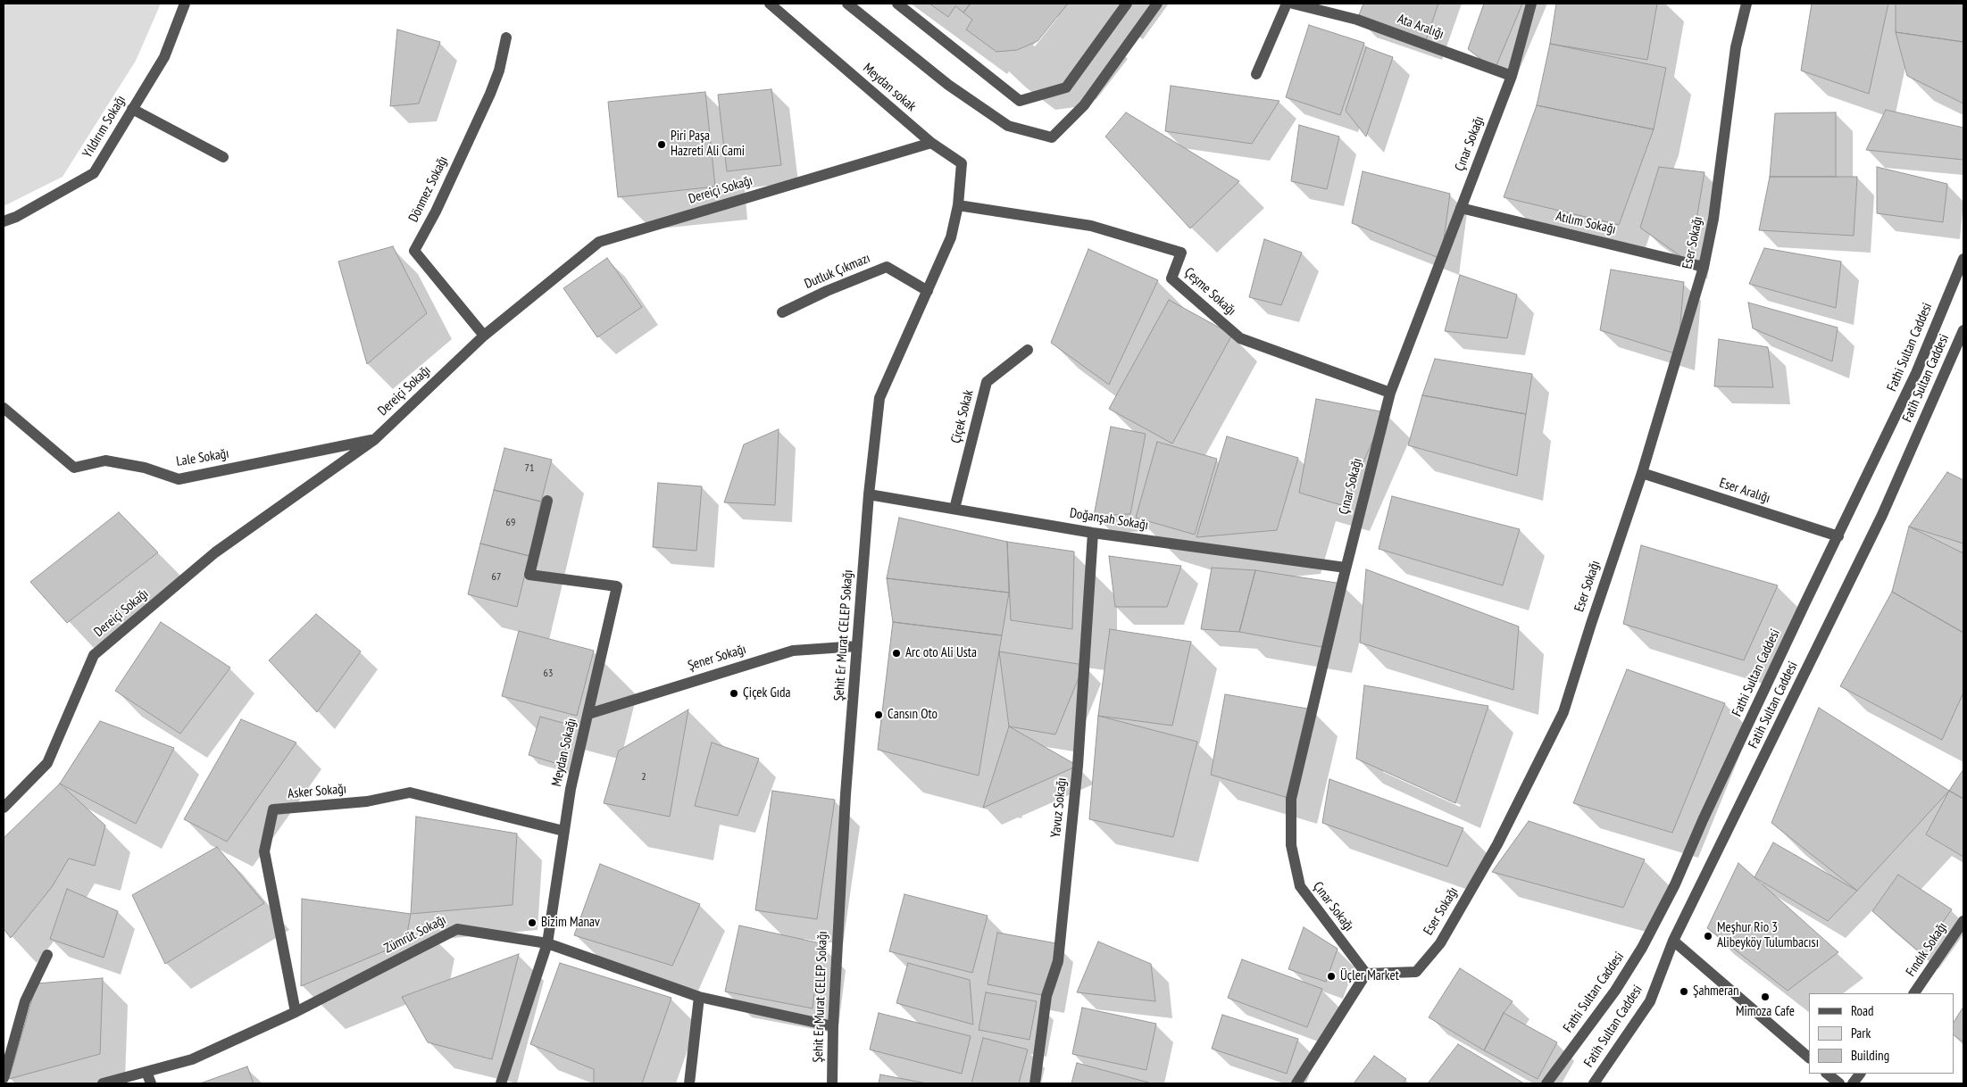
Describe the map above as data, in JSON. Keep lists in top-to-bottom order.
{
  "streets": {
    "street": [
      "Ata Aralığı",
      "Meydan sokak",
      "Yıldırım Sokağı",
      "Çınar Sokağı",
      "Dönmez Sokağı",
      "Dereiçi Sokağı",
      "Atılım Sokağı",
      "Eser Sokağı",
      "Dutluk Çıkmazı",
      "Çeşme Sokağı",
      "Fathi Sultan Caddesi",
      "Fatih Sultan Caddesi",
      "Çiçek Sokak",
      "Lale Sokağı",
      "Eser Aralığı",
      "Doğanşah Sokağı",
      "Şehit Er Murat CELEP Sokağı",
      "Şener Sokağı",
      "Meydan Sokağı",
      "Asker Sokağı",
      "Yavuz Sokağı",
      "Zümrüt Sokağı",
      "Fındık Sokağı"
    ]
  },
  "crossings": [
    ["Ata Aralığı", "Çınar Sokağı"],
    ["Meydan sokak", "Dereiçi Sokağı"],
    ["Meydan sokak", "Çeşme Sokağı"],
    ["Meydan sokak", "Şehit Er Murat CELEP Sokağı"],
    ["Çınar Sokağı", "Atılım Sokağı"],
    ["Çınar Sokağı", "Eser Sokağı"],
    ["Çınar Sokağı", "Çeşme Sokağı"],
    ["Çınar Sokağı", "Doğanşah Sokağı"],
    ["Dönmez Sokağı", "Dereiçi Sokağı"],
    ["Dereiçi Sokağı", "Lale Sokağı"],
    ["Atılım Sokağı", "Eser Sokağı"],
    ["Eser Sokağı", "Eser Aralığı"],
    ["Dutluk Çıkmazı", "Şehit Er Murat CELEP Sokağı"],
    ["Çeşme Sokağı", "Şehit Er Murat CELEP Sokağı"],
    ["Fathi Sultan Caddesi", "Eser Aralığı"],
    ["Çiçek Sokak", "Doğanşah Sokağı"],
    ["Doğanşah Sokağı", "Şehit Er Murat CELEP Sokağı"],
    ["Doğanşah Sokağı", "Yavuz Sokağı"],
    ["Şehit Er Murat CELEP Sokağı", "Şener Sokağı"],
    ["Şehit Er Murat CELEP Sokağı", "Zümrüt Sokağı"],
    ["Şener Sokağı", "Meydan Sokağı"],
    ["Meydan Sokağı", "Asker Sokağı"],
    ["Meydan Sokağı", "Zümrüt Sokağı"],
    ["Asker Sokağı", "Zümrüt Sokağı"]
  ],
  "places": [
    "Piri Paşa Hazreti Ali Cami",
    "Arc oto Ali Usta",
    "Çiçek Gıda",
    "Cansın Oto",
    "Bizim Manav",
    "Meşhur Rio 3 Alibeyköy Tulumbacısı",
    "Üçler Market",
    "Şahmeran",
    "Mimoza Cafe"
  ],
  "house_numbers": [
    "71",
    "69",
    "67",
    "63",
    "2"
  ],
  "legend": ["Road", "Park", "Building"]
}
